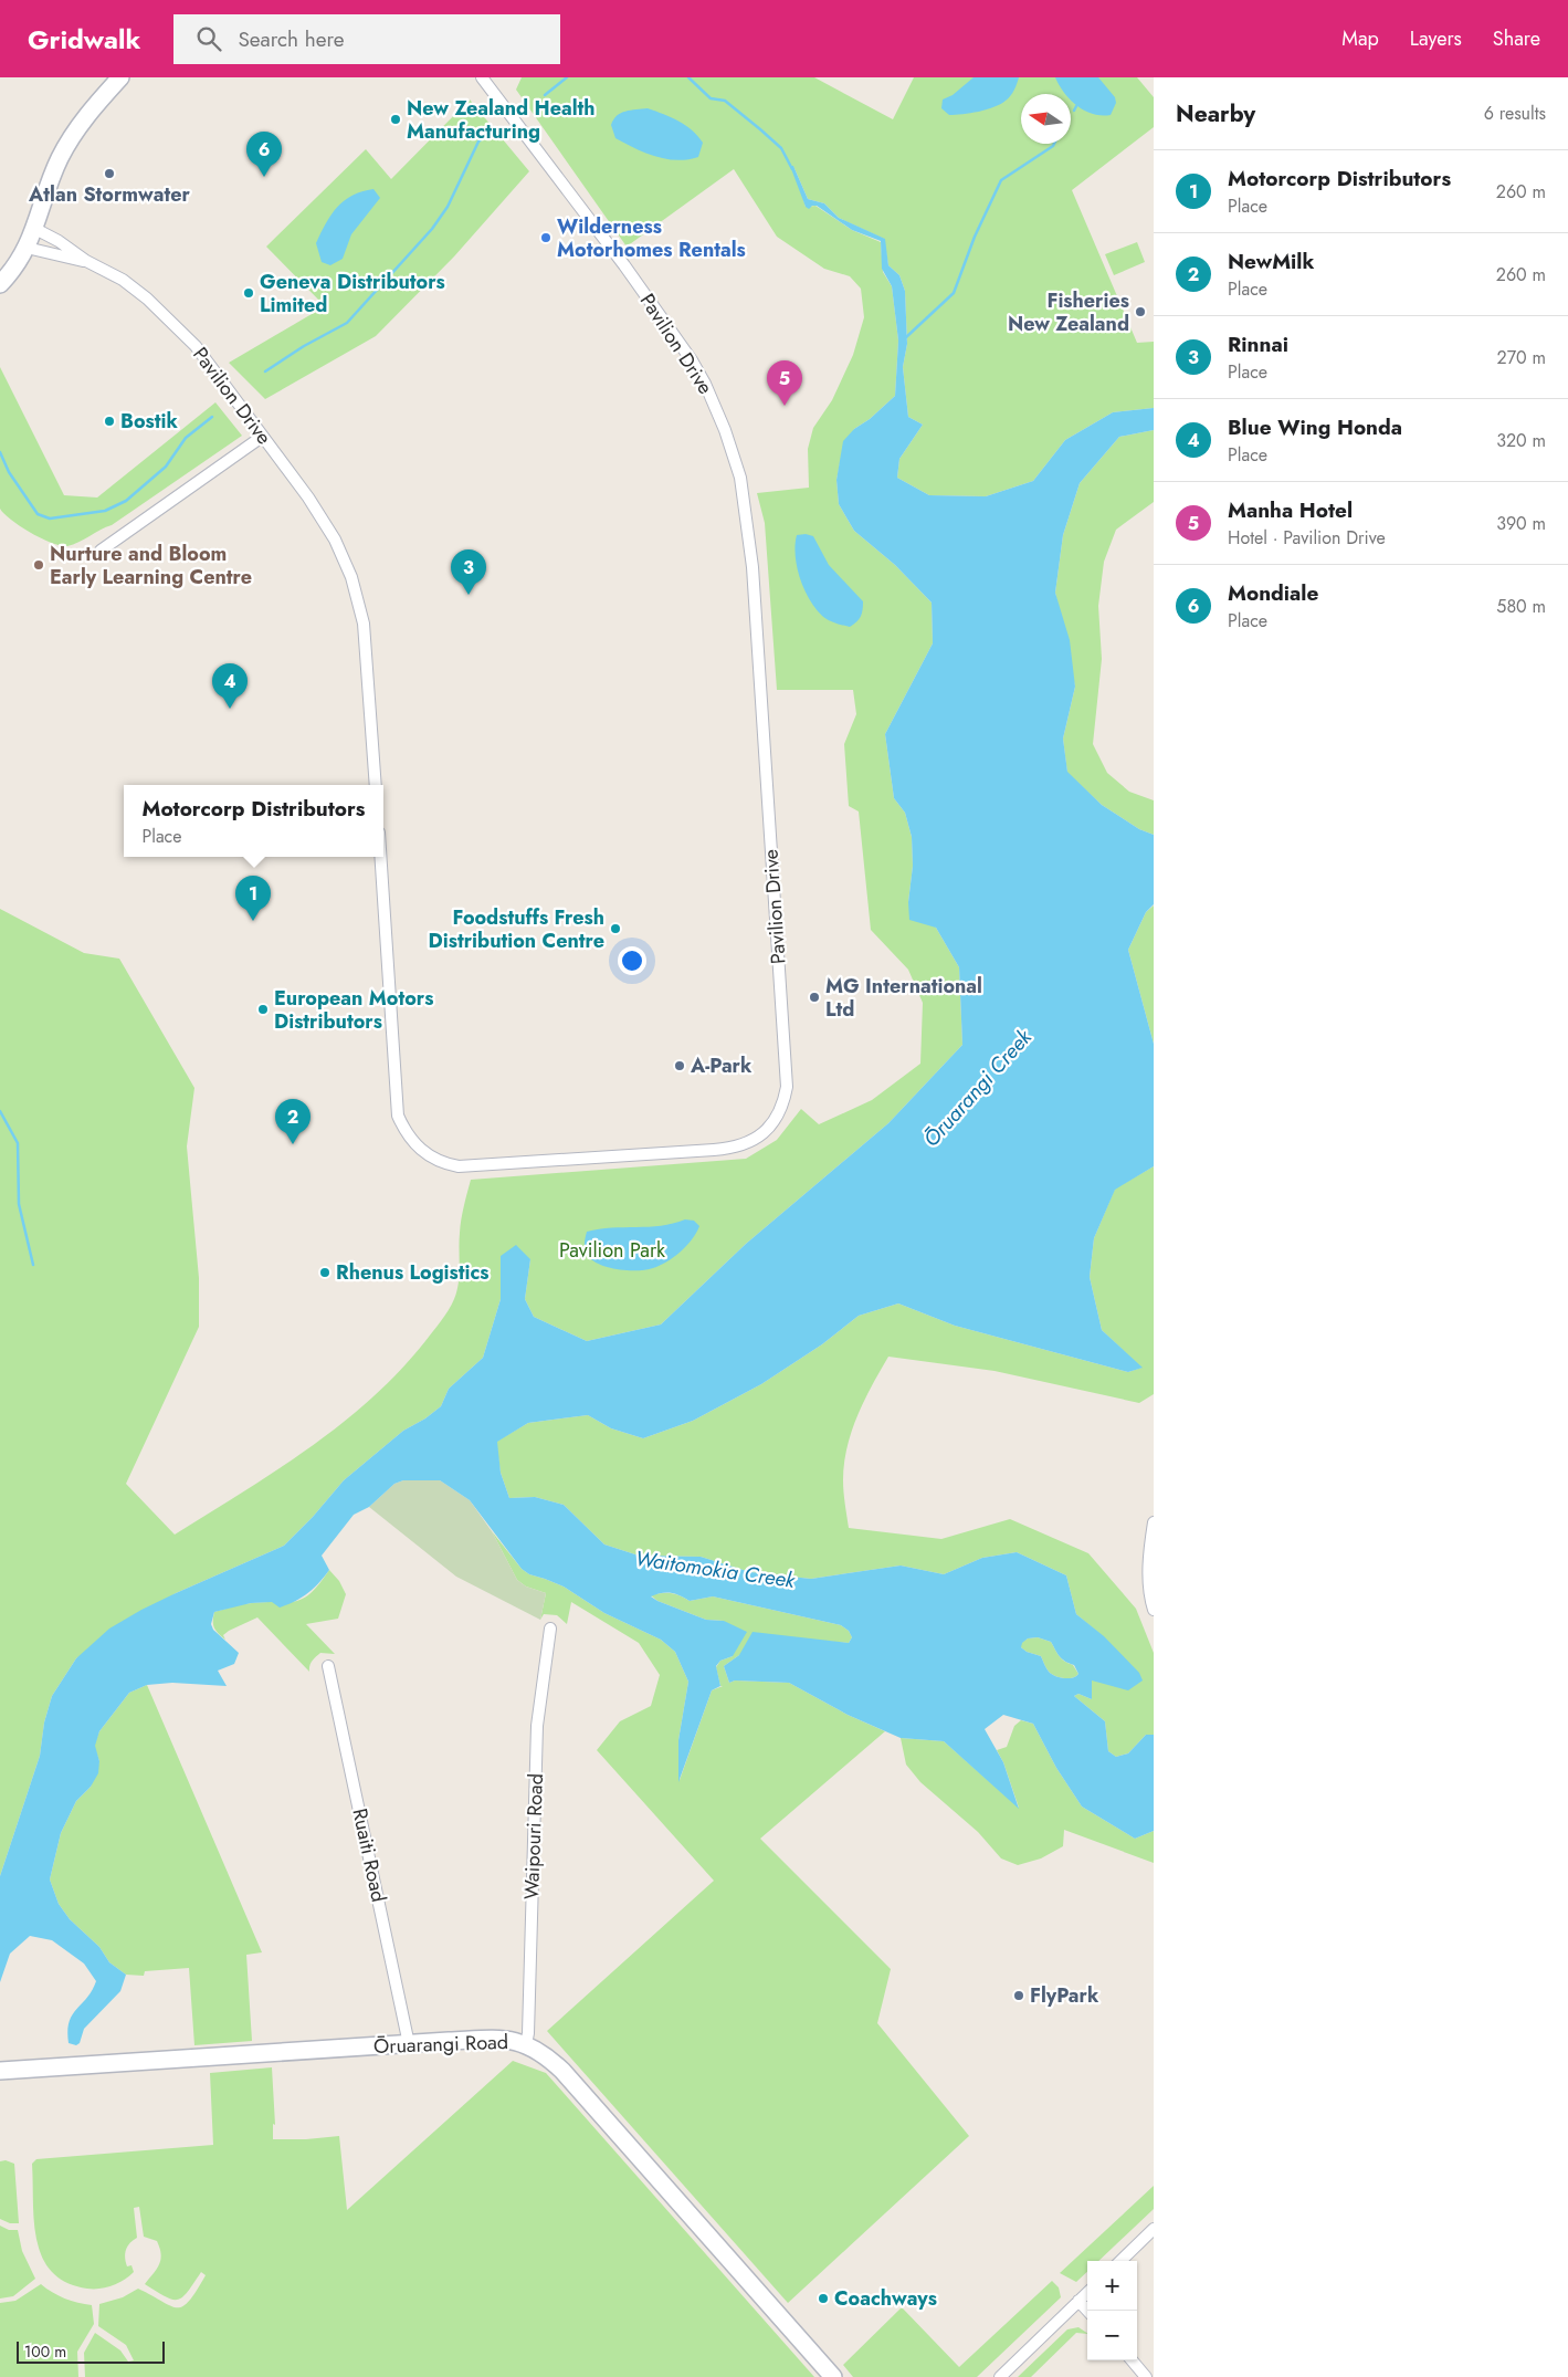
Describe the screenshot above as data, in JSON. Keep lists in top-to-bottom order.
{
  "streets": {
    "street": [
      "Pavilion Drive",
      "Waipouri Road",
      "Ruaiti Road",
      "Ōruarangi Road"
    ]
  },
  "crossings": [
    ["Waipouri Road", "Ōruarangi Road"],
    ["Ruaiti Road", "Ōruarangi Road"]
  ],
  "water": ["Ōruarangi Creek", "Waitomokia Creek"],
  "parks": ["Pavilion Park"],
  "places": [
    "New Zealand Health Manufacturing",
    "Atlan Stormwater",
    "Wilderness Motorhomes Rentals",
    "Geneva Distributors Limited",
    "Fisheries New Zealand",
    "Bostik",
    "Nurture and Bloom Early Learning Centre",
    "Foodstuffs Fresh Distribution Centre",
    "MG International Ltd",
    "European Motors Distributors",
    "A-Park",
    "Rhenus Logistics",
    "FlyPark",
    "Coachways"
  ],
  "scale_bar": "100 m",
  "north": "left",
  "page": {
    "header": "Gridwalk",
    "search": "Search here",
    "nav": ["Map", "Layers", "Share"],
    "heading": ["Nearby", "6 results"],
    "pins": [
      "6",
      "5",
      "3",
      "4",
      "1",
      "2"
    ],
    "list": [
      {
        "mark": "1",
        "name": "Motorcorp Distributors",
        "note": "Place",
        "value": "260 m"
      },
      {
        "mark": "2",
        "name": "NewMilk",
        "note": "Place",
        "value": "260 m"
      },
      {
        "mark": "3",
        "name": "Rinnai",
        "note": "Place",
        "value": "270 m"
      },
      {
        "mark": "4",
        "name": "Blue Wing Honda",
        "note": "Place",
        "value": "320 m"
      },
      {
        "mark": "5",
        "name": "Manha Hotel",
        "note": "Hotel · Pavilion Drive",
        "value": "390 m"
      },
      {
        "mark": "6",
        "name": "Mondiale",
        "note": "Place",
        "value": "580 m"
      }
    ],
    "popup": ["Motorcorp Distributors", "Place"],
    "map_buttons": ["+", "−"],
    "scale": "100 m"
  }
}
